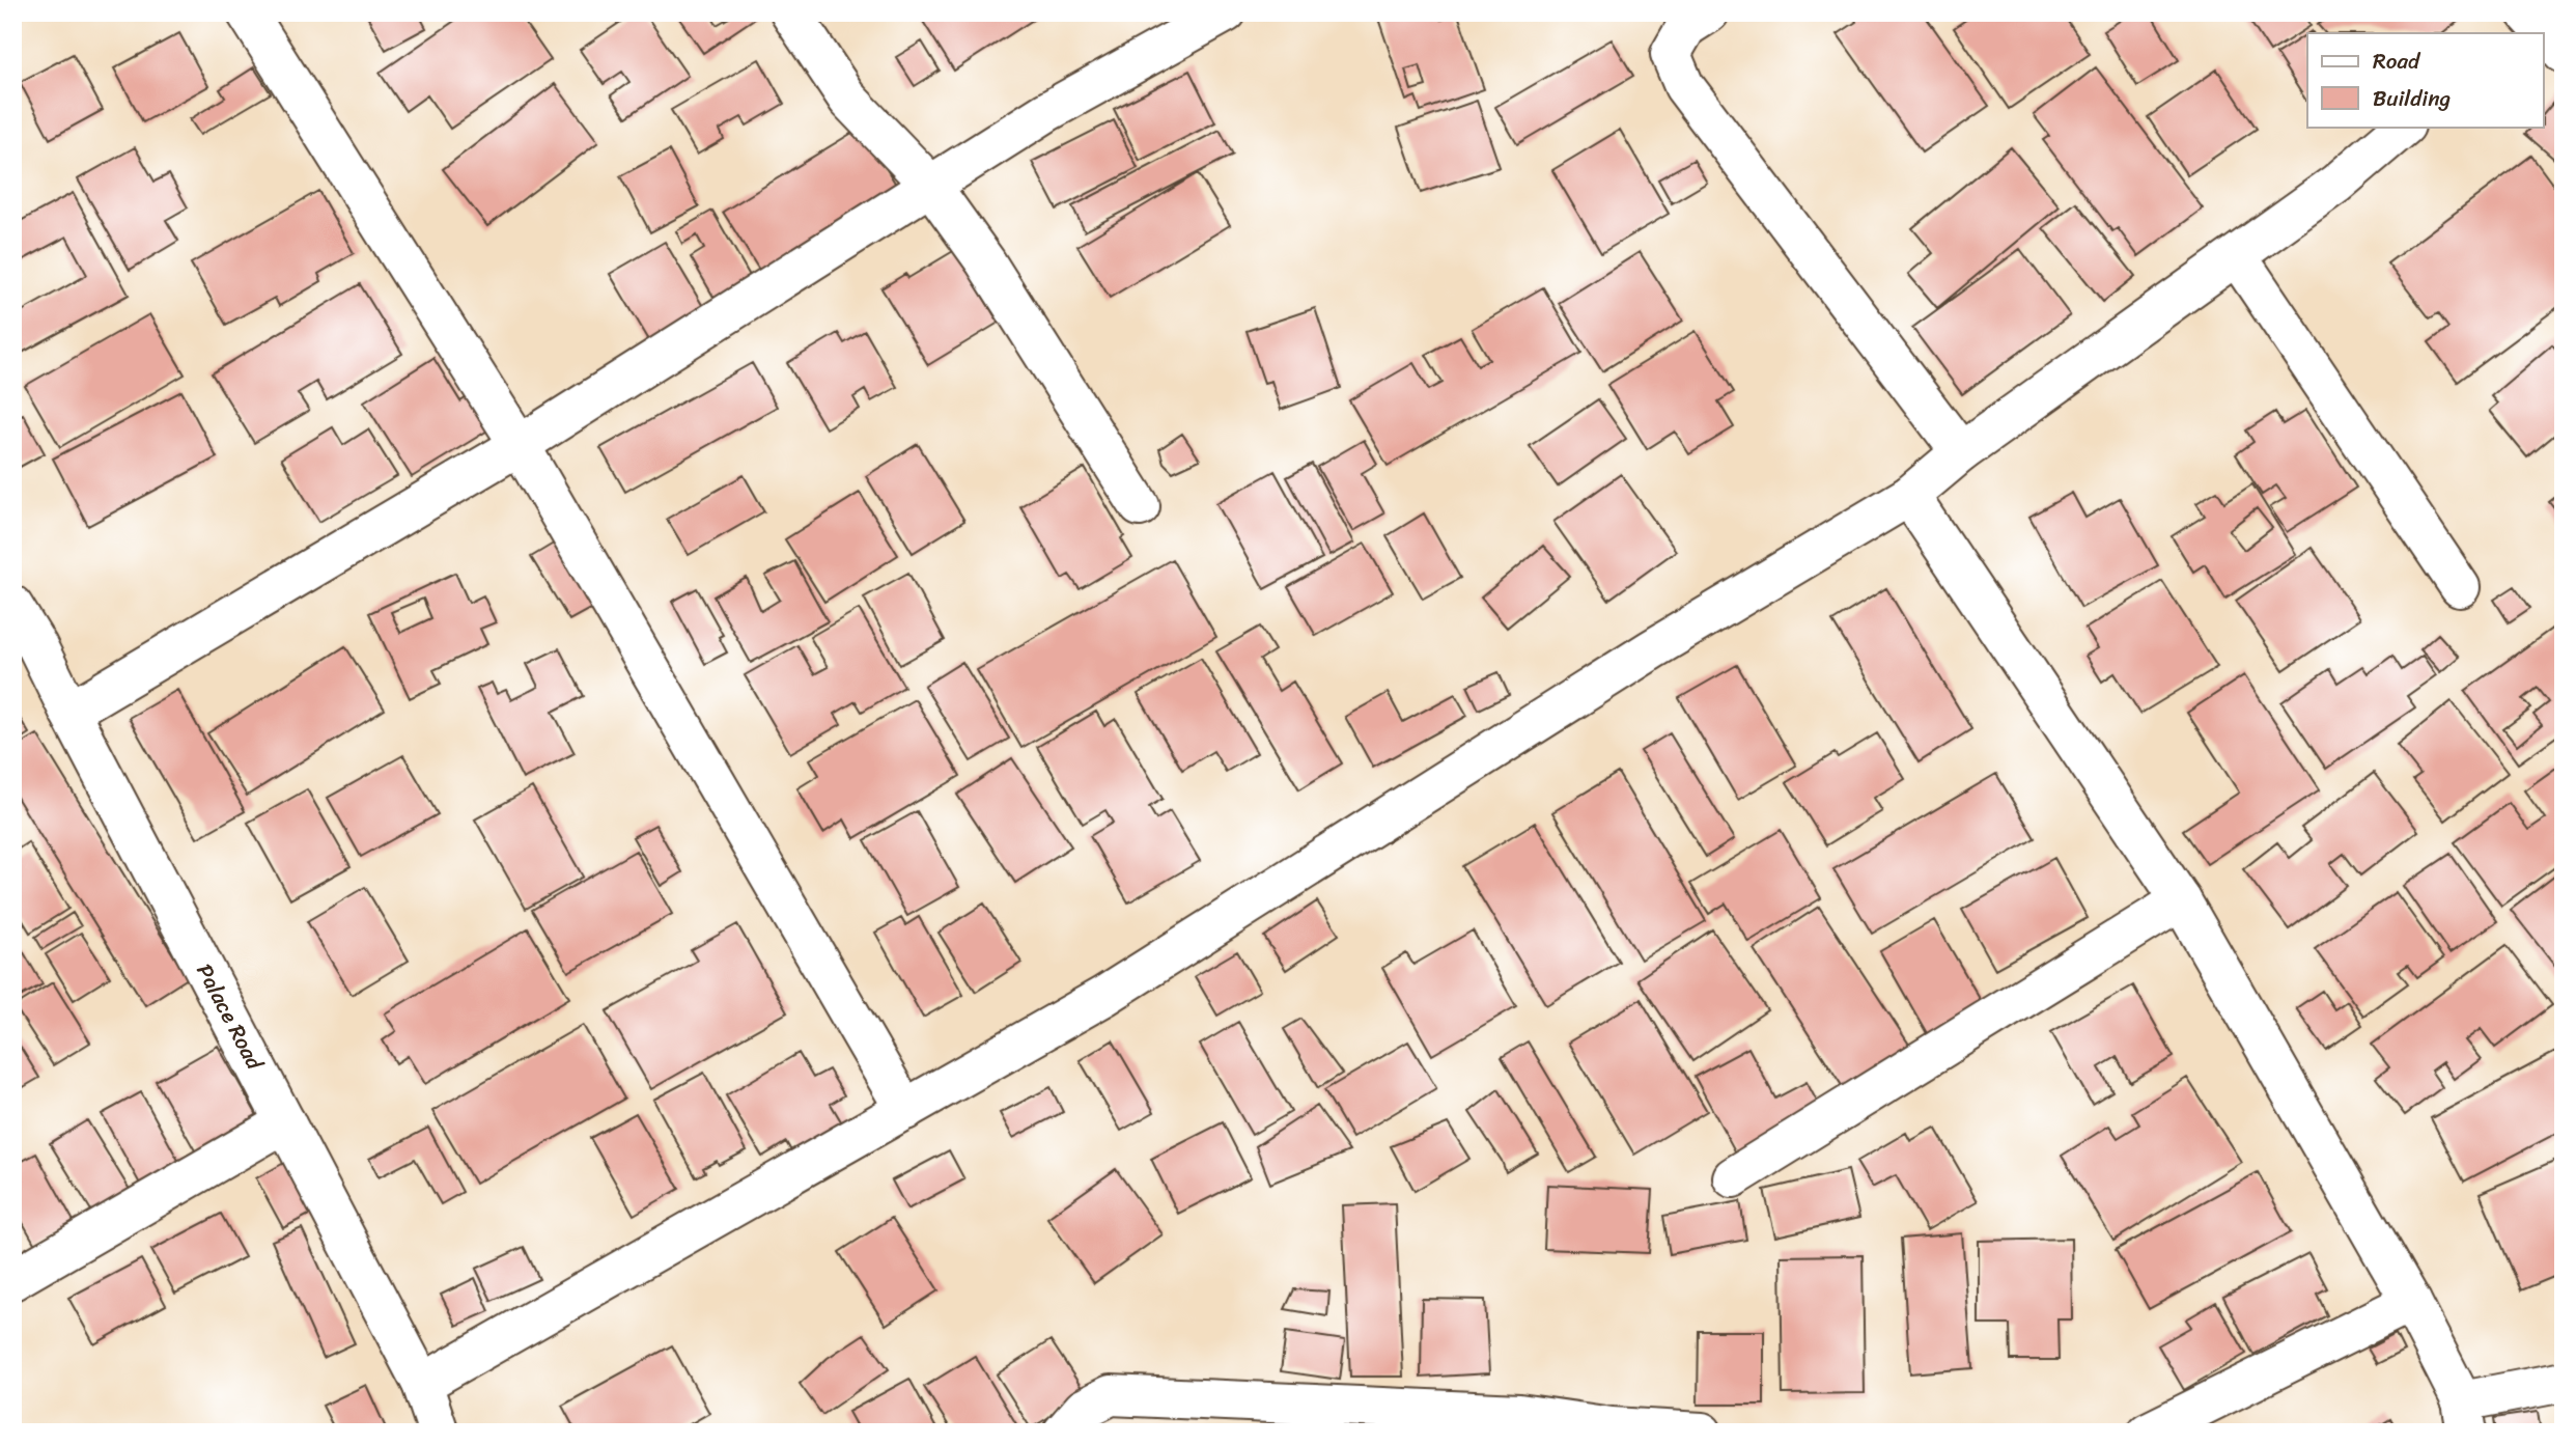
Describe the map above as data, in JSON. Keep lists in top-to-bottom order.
{
  "streets": {
    "street": ["Palace Road"]
  },
  "legend": ["Road", "Building"]
}
